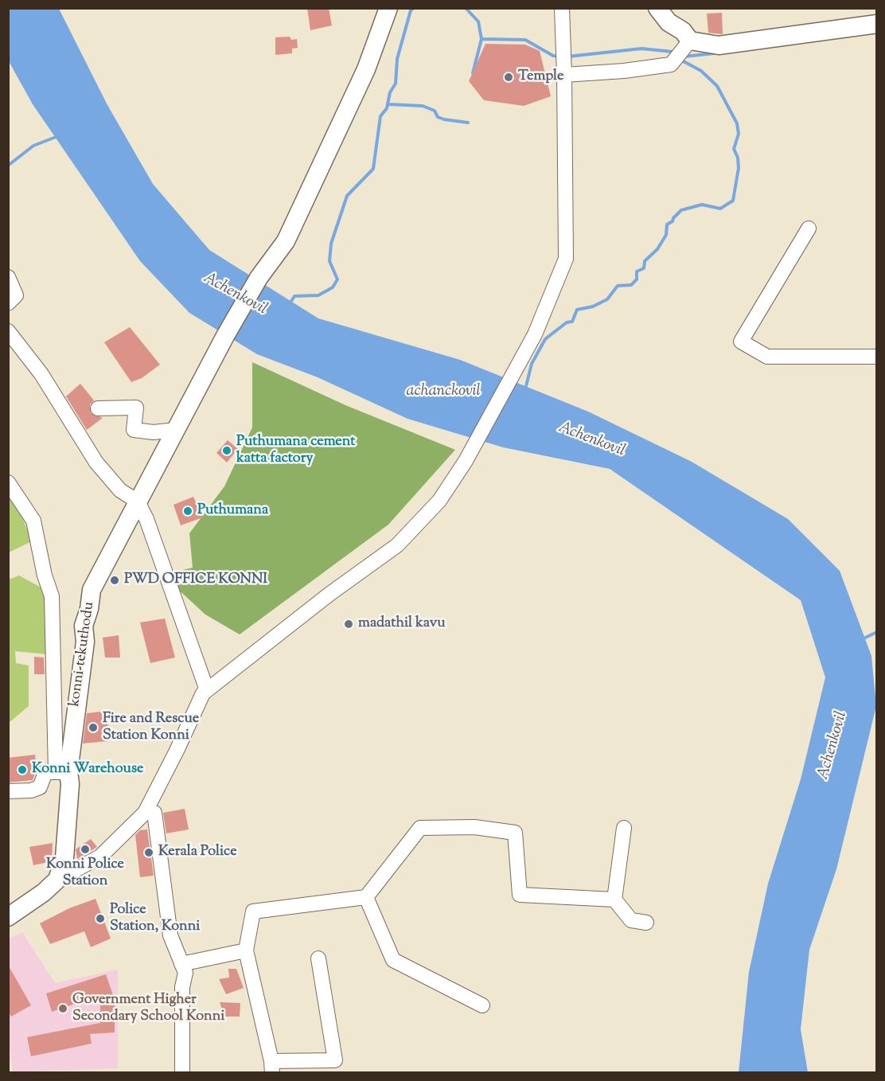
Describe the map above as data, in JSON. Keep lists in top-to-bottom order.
{
  "streets": {
    "main road": ["konni-tekuthodu"]
  },
  "water": ["Achenkovil", "achanckovil"],
  "places": [
    "Temple",
    "Puthumana cement katta factory",
    "Puthumana",
    "PWD OFFICE KONNI",
    "madathil kavu",
    "Fire and Rescue Station Konni",
    "Konni Warehouse",
    "Konni Police Station",
    "Kerala Police",
    "Police Station, Konni",
    "Government Higher Secondary School Konni"
  ]
}
